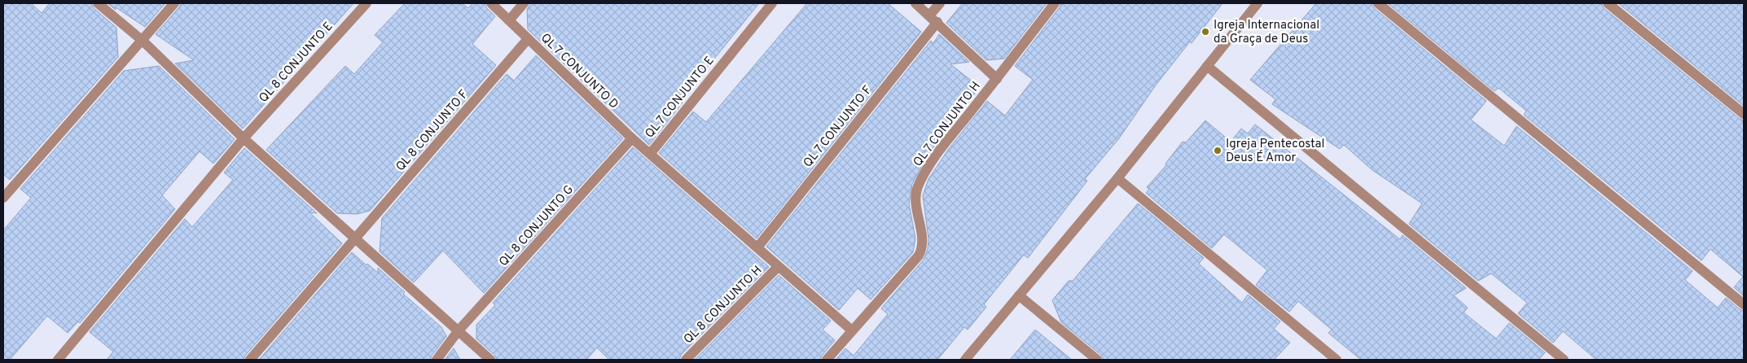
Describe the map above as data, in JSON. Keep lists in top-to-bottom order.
{
  "streets": {
    "street": [
      "QL 8 CONJUNTO E",
      "QL 7 CONJUNTO D",
      "QL 7 CONJUNTO E",
      "QL 7 CONJUNTO H",
      "QL 7 CONJUNTO F",
      "QL 8 CONJUNTO F",
      "QL 8 CONJUNTO G",
      "QL 8 CONJUNTO H"
    ]
  },
  "crossings": [
    ["QL 7 CONJUNTO D", "QL 7 CONJUNTO E"],
    ["QL 7 CONJUNTO D", "QL 8 CONJUNTO F"],
    ["QL 7 CONJUNTO D", "QL 8 CONJUNTO G"],
    ["QL 7 CONJUNTO E", "QL 7 CONJUNTO F"],
    ["QL 7 CONJUNTO E", "QL 8 CONJUNTO H"],
    ["QL 7 CONJUNTO H", "QL 8 CONJUNTO H"],
    ["QL 7 CONJUNTO F", "QL 8 CONJUNTO H"]
  ],
  "places": ["Igreja Internacional da Graça de Deus", "Igreja Pentecostal Deus É Amor"]
}
